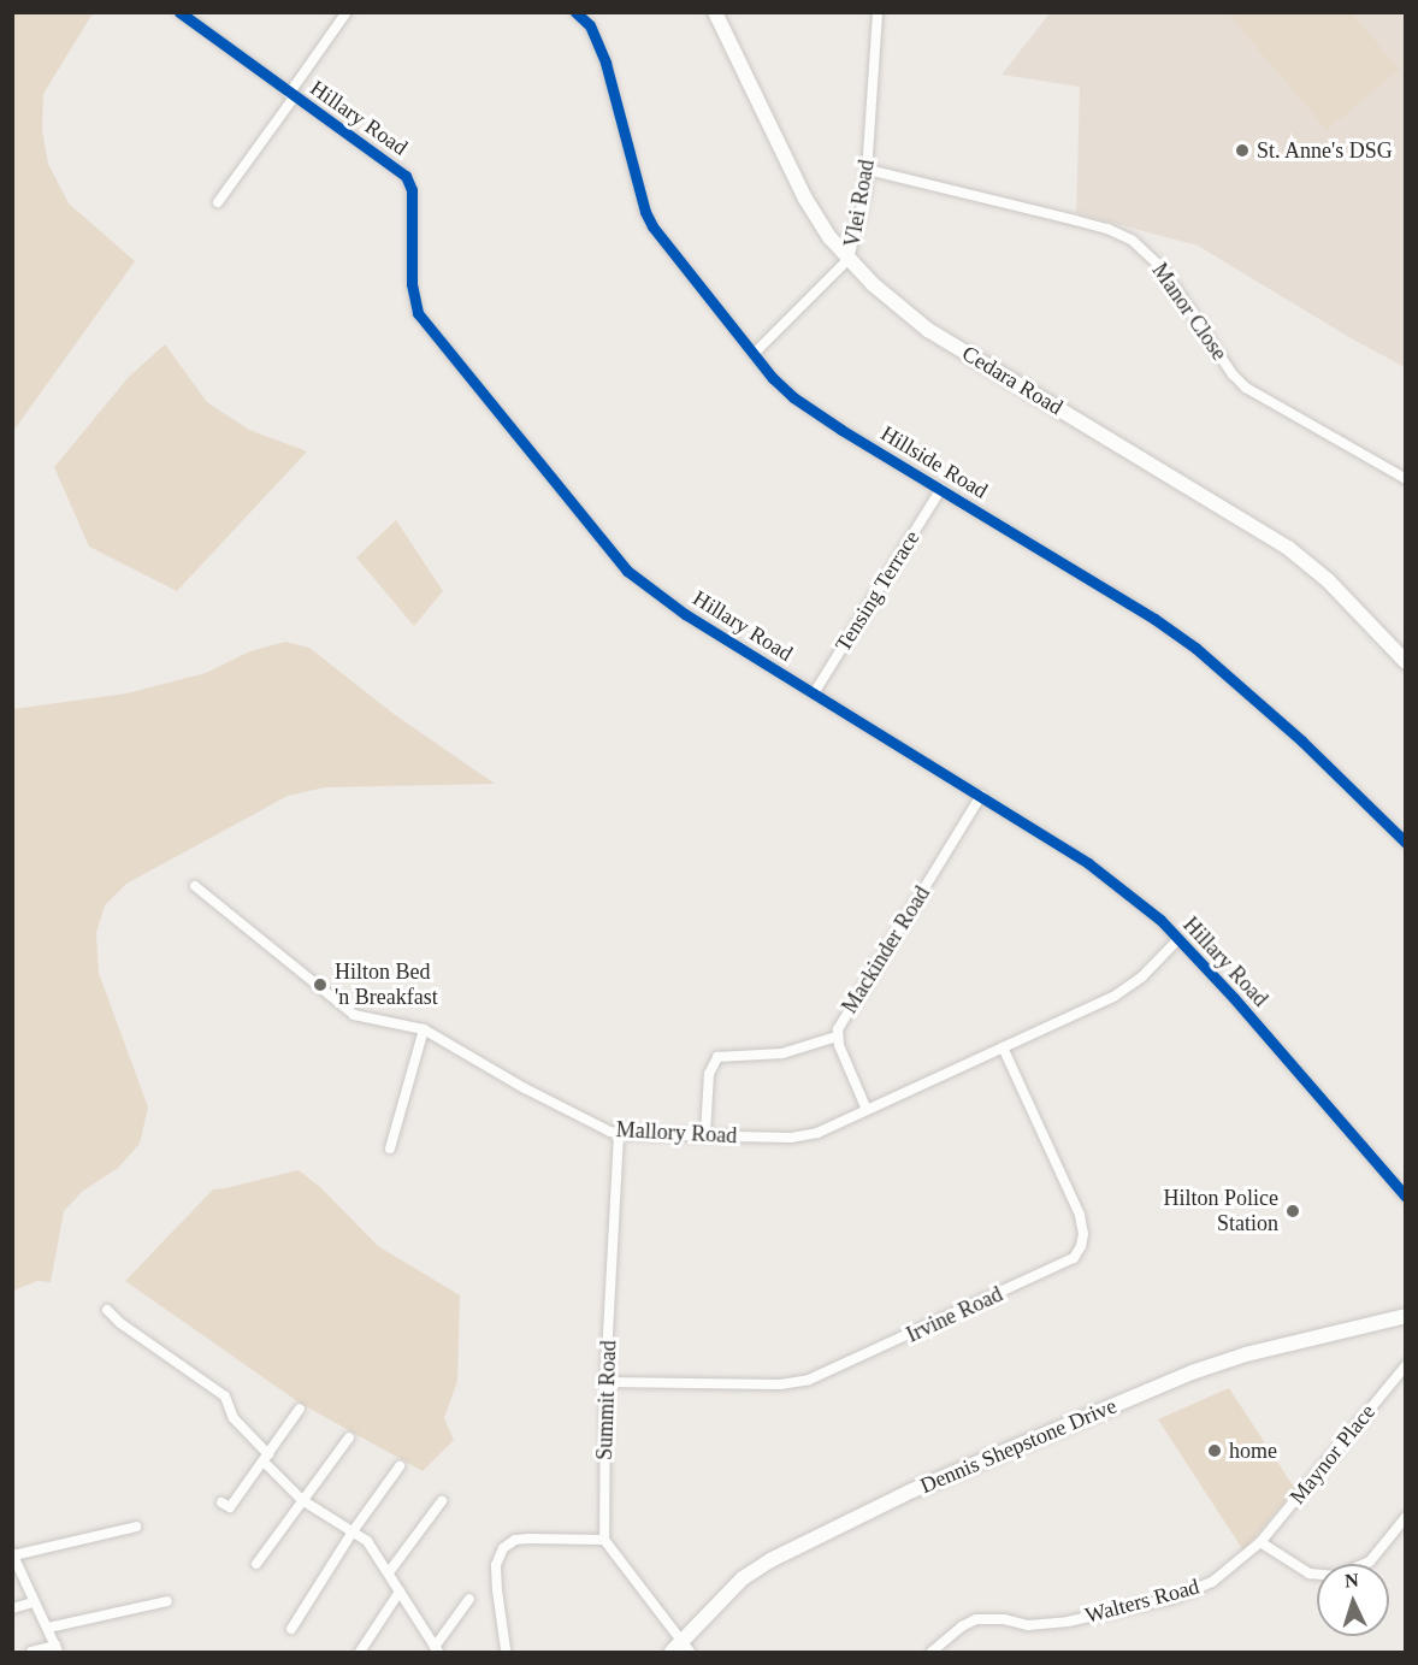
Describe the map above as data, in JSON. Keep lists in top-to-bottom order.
{
  "streets": {
    "main road": ["Cedara Road", "Dennis Shepstone Drive"],
    "street": [
      "Hillary Road",
      "Vlei Road",
      "Manor Close",
      "Hillside Road",
      "Tensing Terrace",
      "Mackinder Road",
      "Mallory Road",
      "Irvine Road",
      "Summit Road",
      "Maynor Place",
      "Walters Road"
    ]
  },
  "crossings": [
    ["Hillary Road", "Tensing Terrace"],
    ["Hillary Road", "Mackinder Road"],
    ["Hillary Road", "Mallory Road"],
    ["Vlei Road", "Manor Close"],
    ["Vlei Road", "Cedara Road"],
    ["Vlei Road", "Hillside Road"],
    ["Hillside Road", "Tensing Terrace"],
    ["Mackinder Road", "Mallory Road"],
    ["Mallory Road", "Irvine Road"],
    ["Mallory Road", "Summit Road"],
    ["Irvine Road", "Summit Road"],
    ["Maynor Place", "Walters Road"]
  ],
  "places": [
    "St. Anne's DSG",
    "Hilton Bed 'n Breakfast",
    "Hilton Police Station",
    "home"
  ],
  "north": "top"
}
